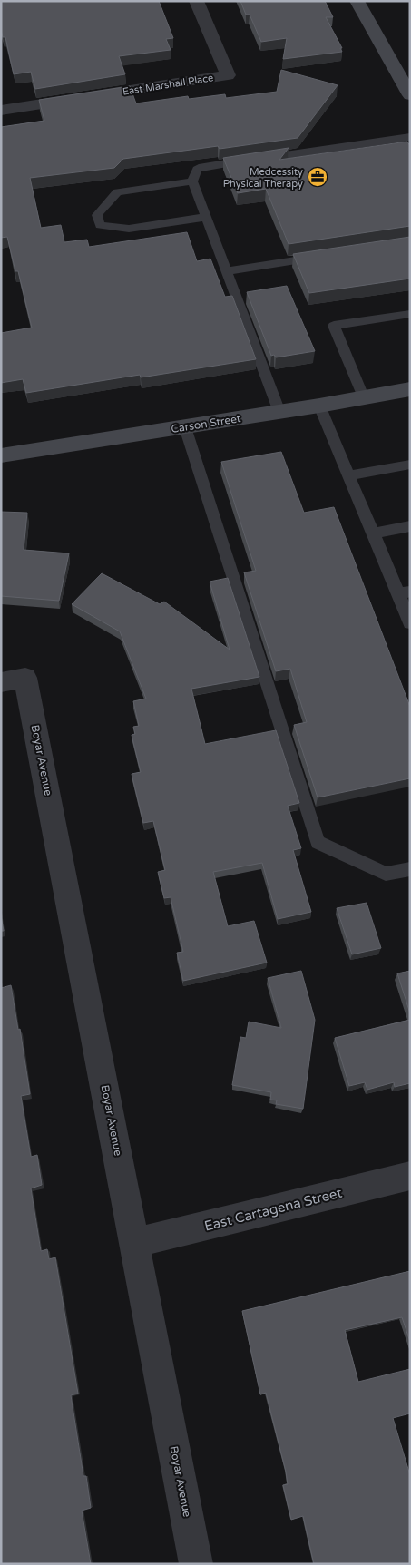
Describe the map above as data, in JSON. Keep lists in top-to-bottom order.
{
  "streets": {
    "main road": ["Carson Street"],
    "street": ["East Marshall Place", "Boyar Avenue", "East Cartagena Street"]
  },
  "crossings": [
    ["Boyar Avenue", "East Cartagena Street"]
  ],
  "places": {
    "office": ["Medcessity Physical Therapy"]
  }
}
